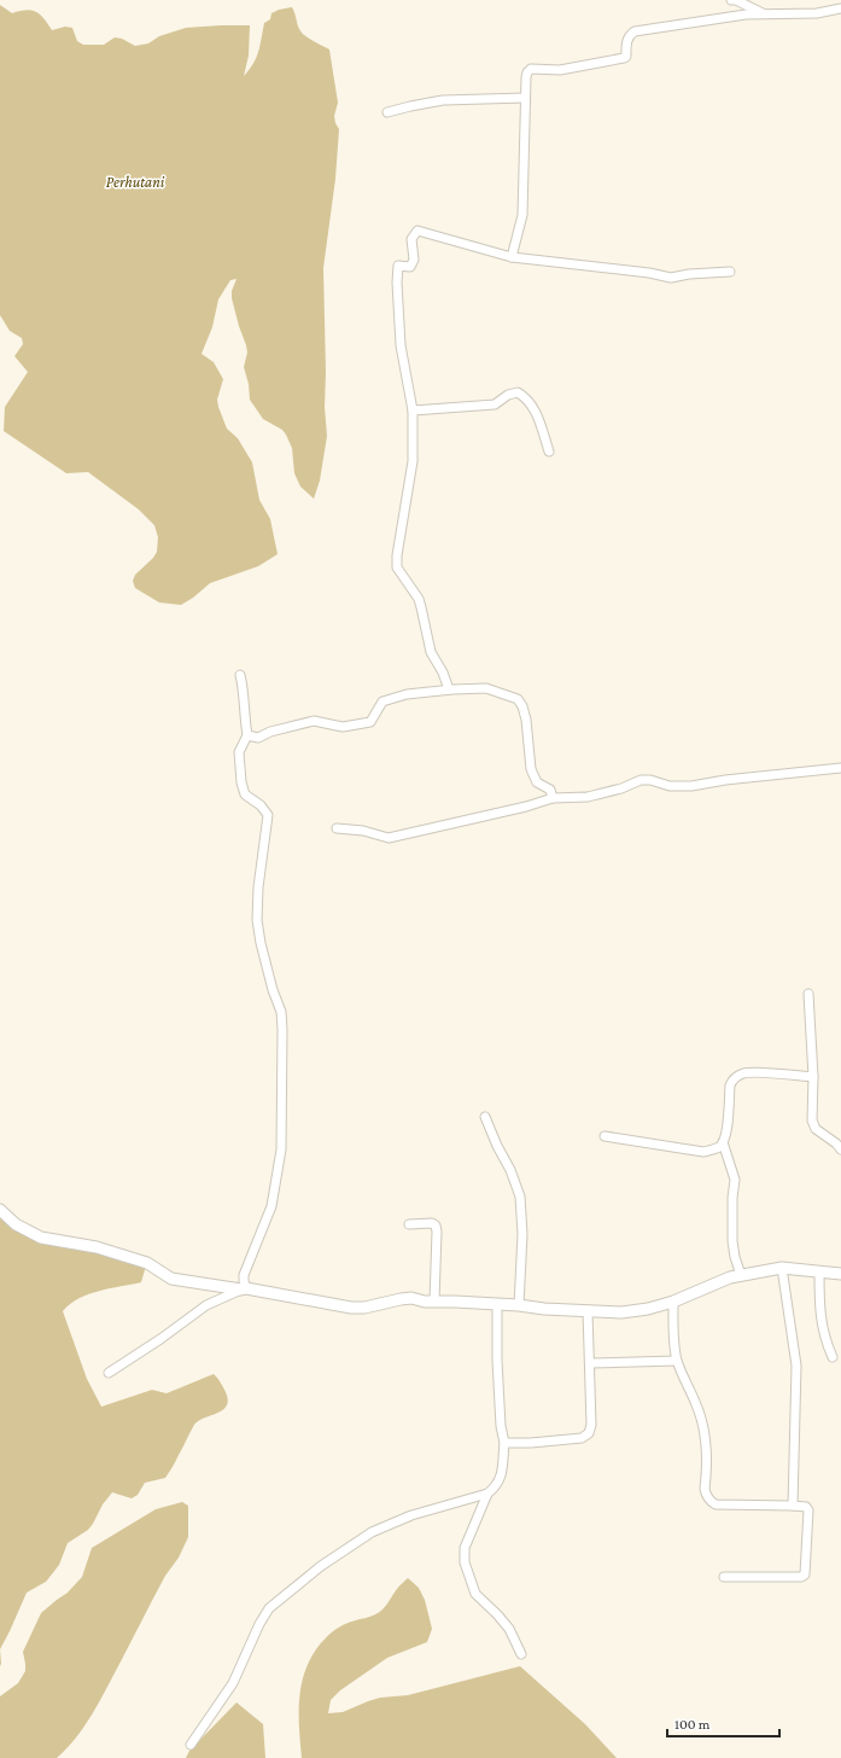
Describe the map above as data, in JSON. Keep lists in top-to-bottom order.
{
  "parks": ["Perhutani"],
  "scale_bar": "100 m"
}
